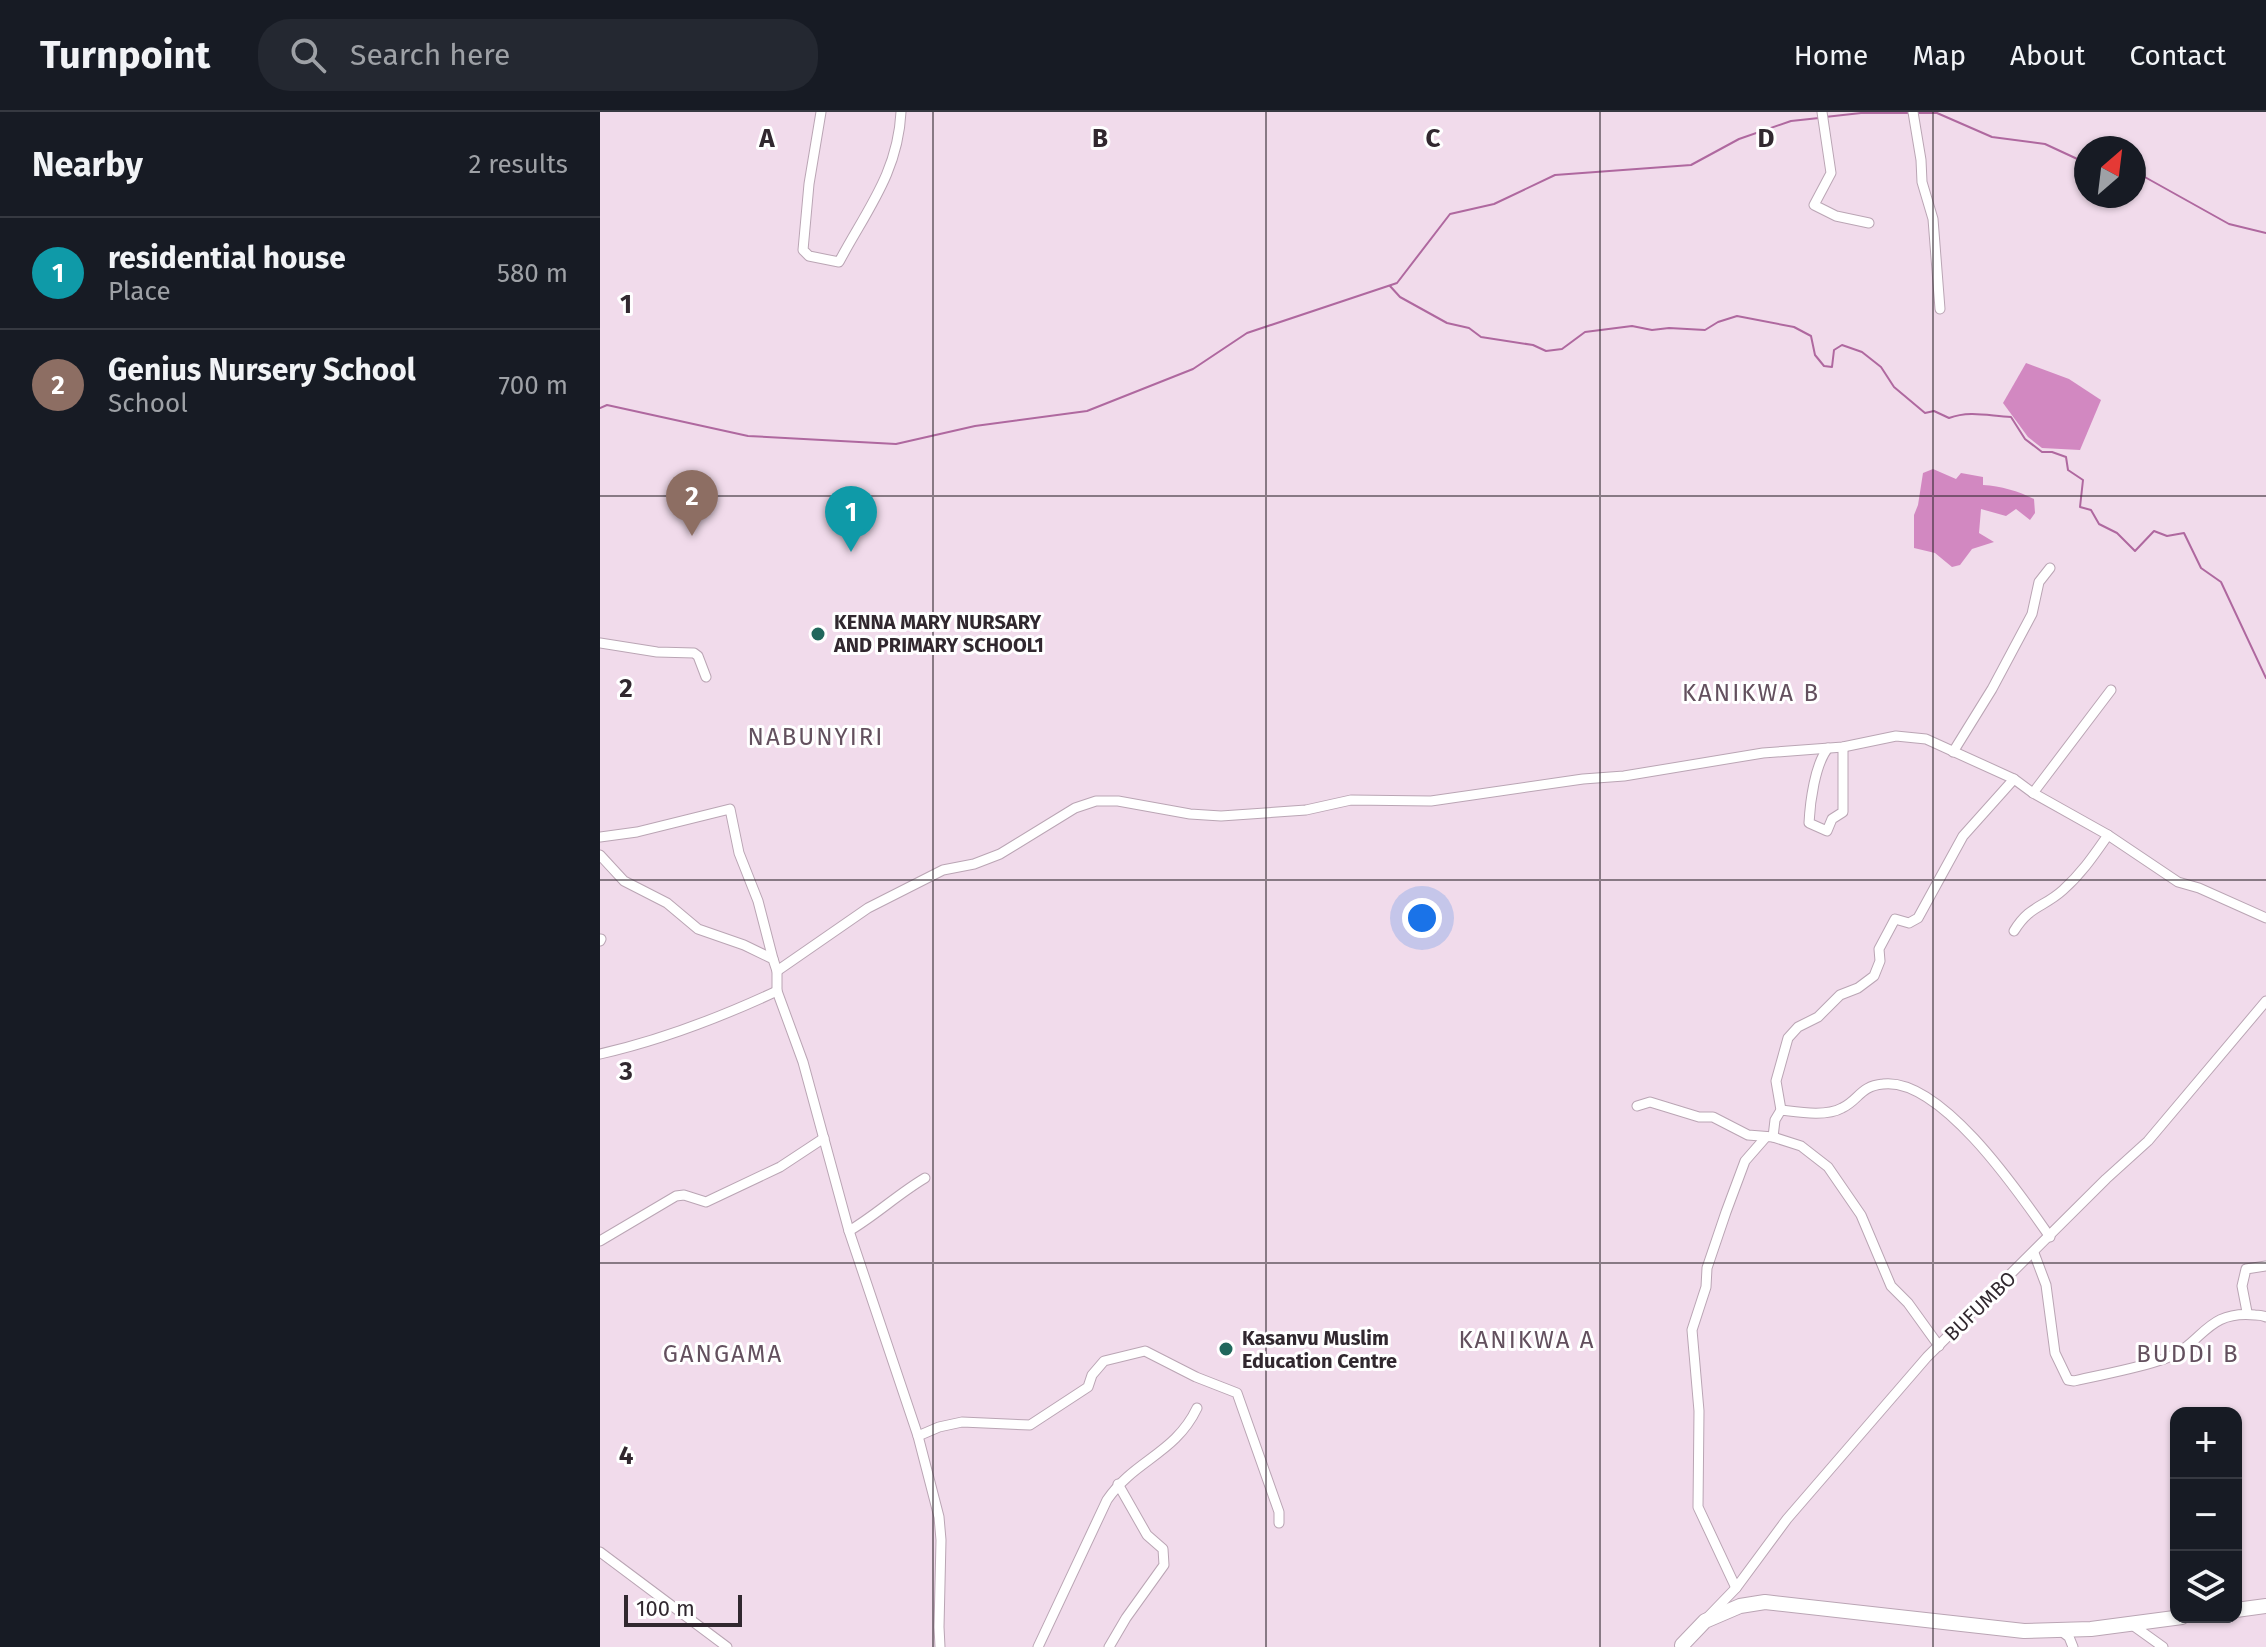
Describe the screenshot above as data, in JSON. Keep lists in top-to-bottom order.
{
  "streets": {
    "street": ["BUFUMBO"]
  },
  "districts": [
    "KANIKWA B",
    "NABUNYIRI",
    "KANIKWA A",
    "GANGAMA",
    "BUDDI B"
  ],
  "places": ["KENNA MARY NURSARY AND PRIMARY SCHOOL1", "Kasanvu Muslim Education Centre"],
  "scale_bar": "100 m",
  "north": "top right",
  "page": {
    "header": "Turnpoint",
    "search": "Search here",
    "nav": [
      "Home",
      "Map",
      "About",
      "Contact"
    ],
    "heading": ["Nearby", "2 results"],
    "list": [
      {
        "mark": "1",
        "name": "residential house",
        "note": "Place",
        "value": "580 m"
      },
      {
        "mark": "2",
        "name": "Genius Nursery School",
        "note": "School",
        "value": "700 m"
      }
    ],
    "pins": ["2", "1"],
    "map_buttons": ["+", "−"],
    "scale": "100 m"
  },
  "grid": {
    "columns": [
      "A",
      "B",
      "C",
      "D"
    ],
    "rows": [
      "1",
      "2",
      "3",
      "4"
    ]
  }
}
